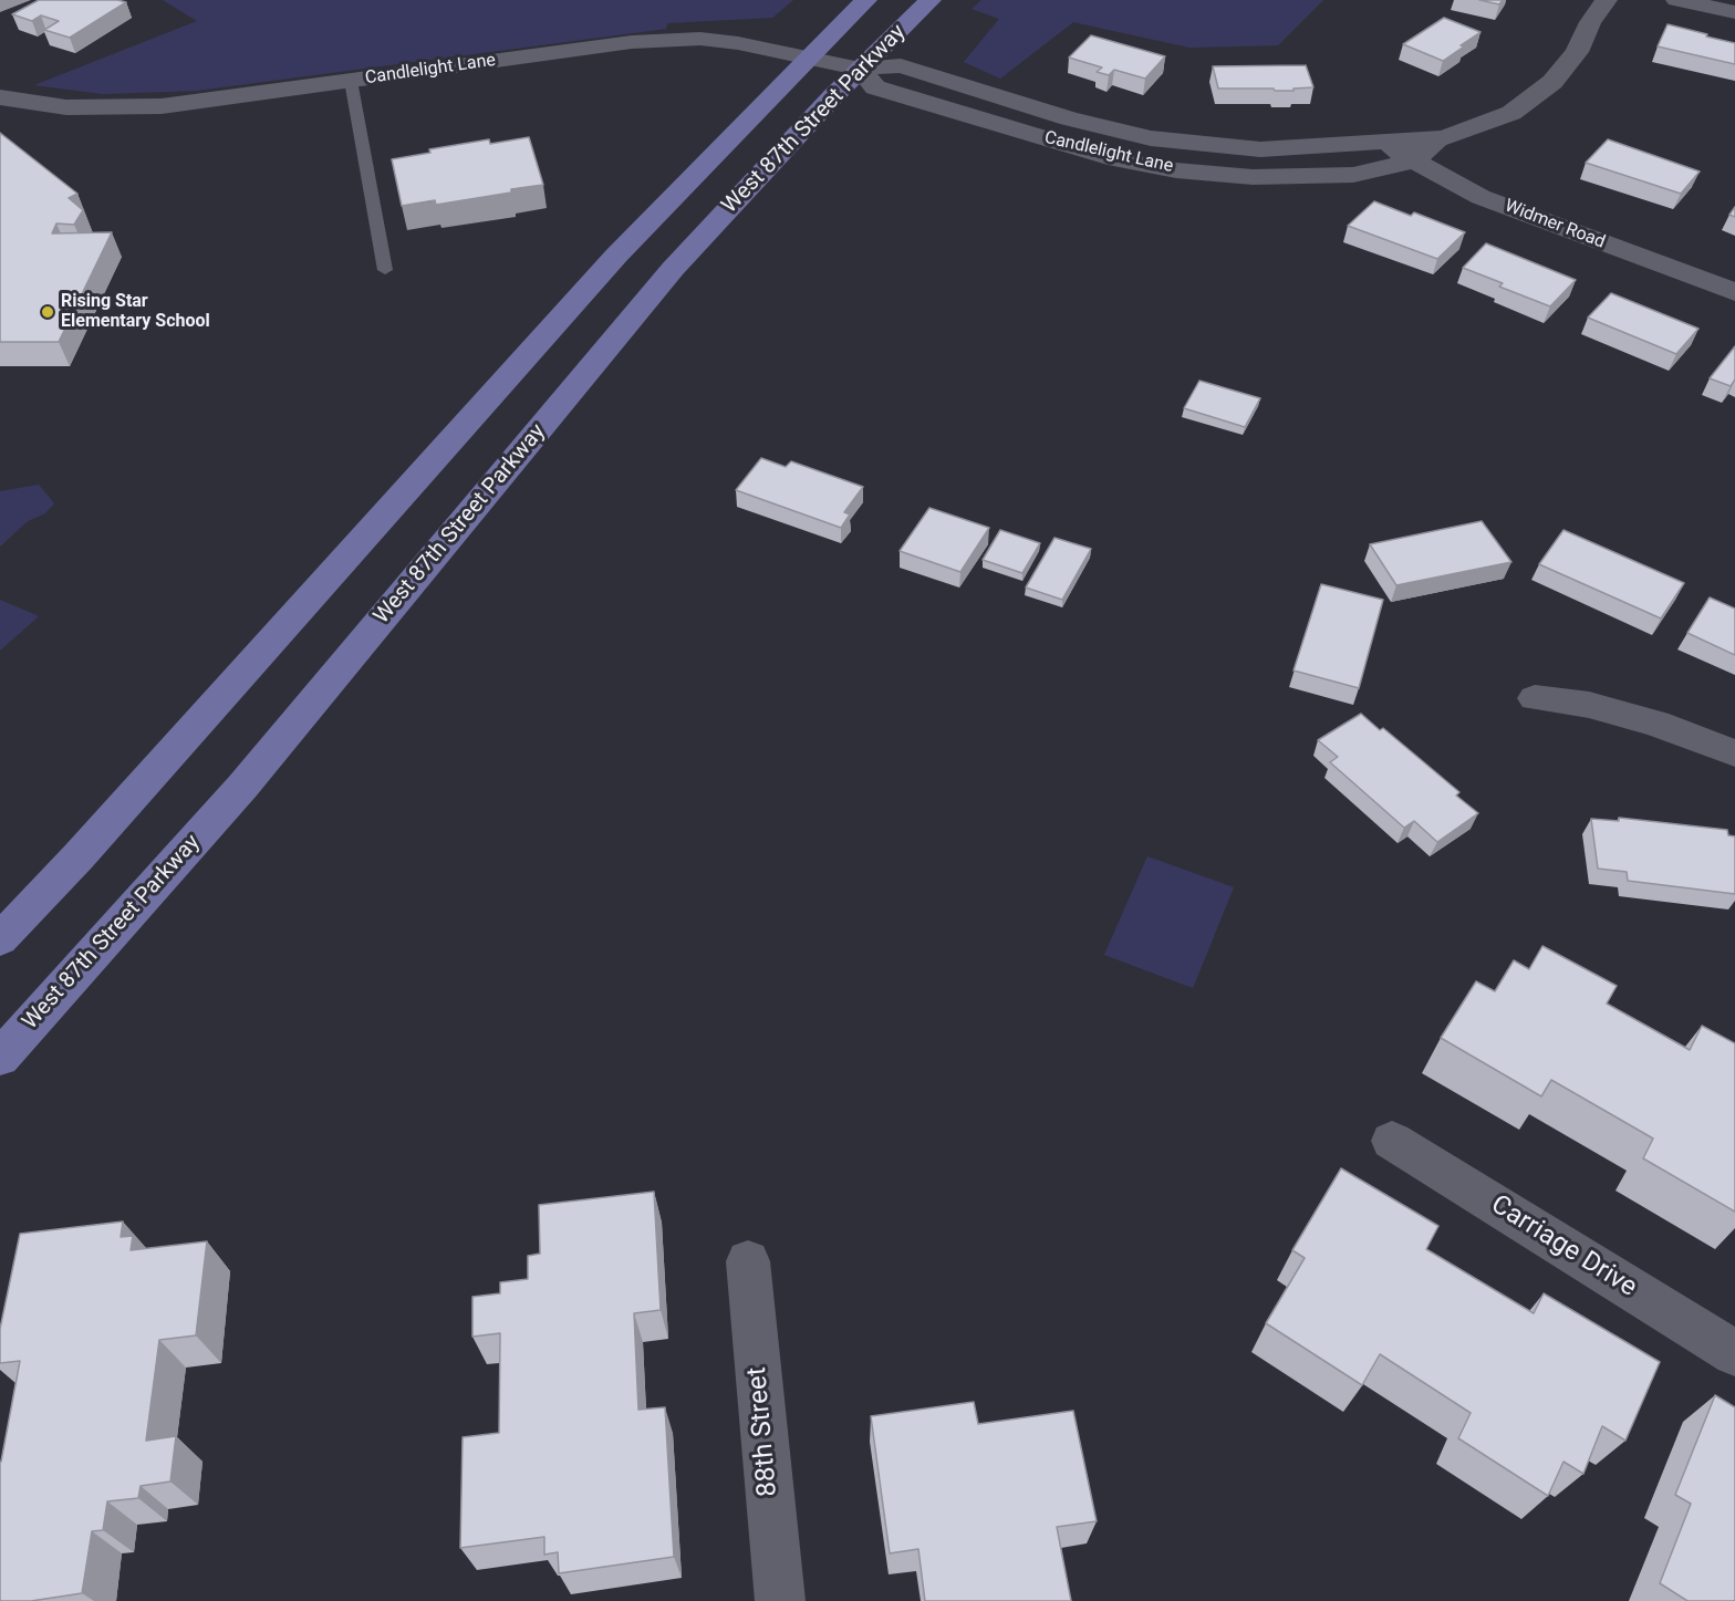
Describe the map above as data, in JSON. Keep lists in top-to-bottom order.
{
  "streets": {
    "main road": ["West 87th Street Parkway"],
    "street": [
      "Candlelight Lane",
      "Widmer Road",
      "Carriage Drive",
      "88th Street"
    ]
  },
  "crossings": [
    ["Candlelight Lane", "West 87th Street Parkway"],
    ["Candlelight Lane", "Widmer Road"]
  ],
  "places": ["Rising Star Elementary School"]
}
